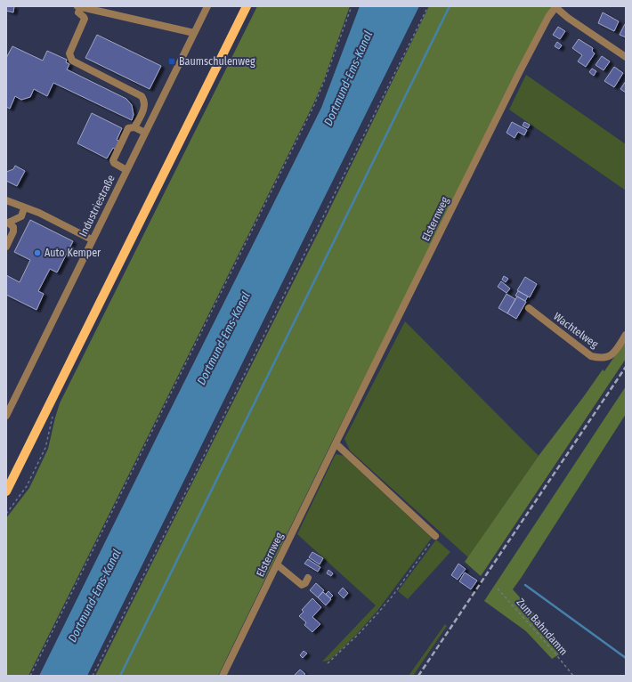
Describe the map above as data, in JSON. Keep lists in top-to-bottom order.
{
  "streets": {
    "street": ["Industriestraße", "Elsternweg", "Wachtelweg"],
    "path": ["Zum Bahndamm"]
  },
  "water": ["Dortmund-Ems-Kanal"],
  "places": {
    "transit": ["Baumschulenweg"],
    "other": ["Auto Kemper"]
  }
}
